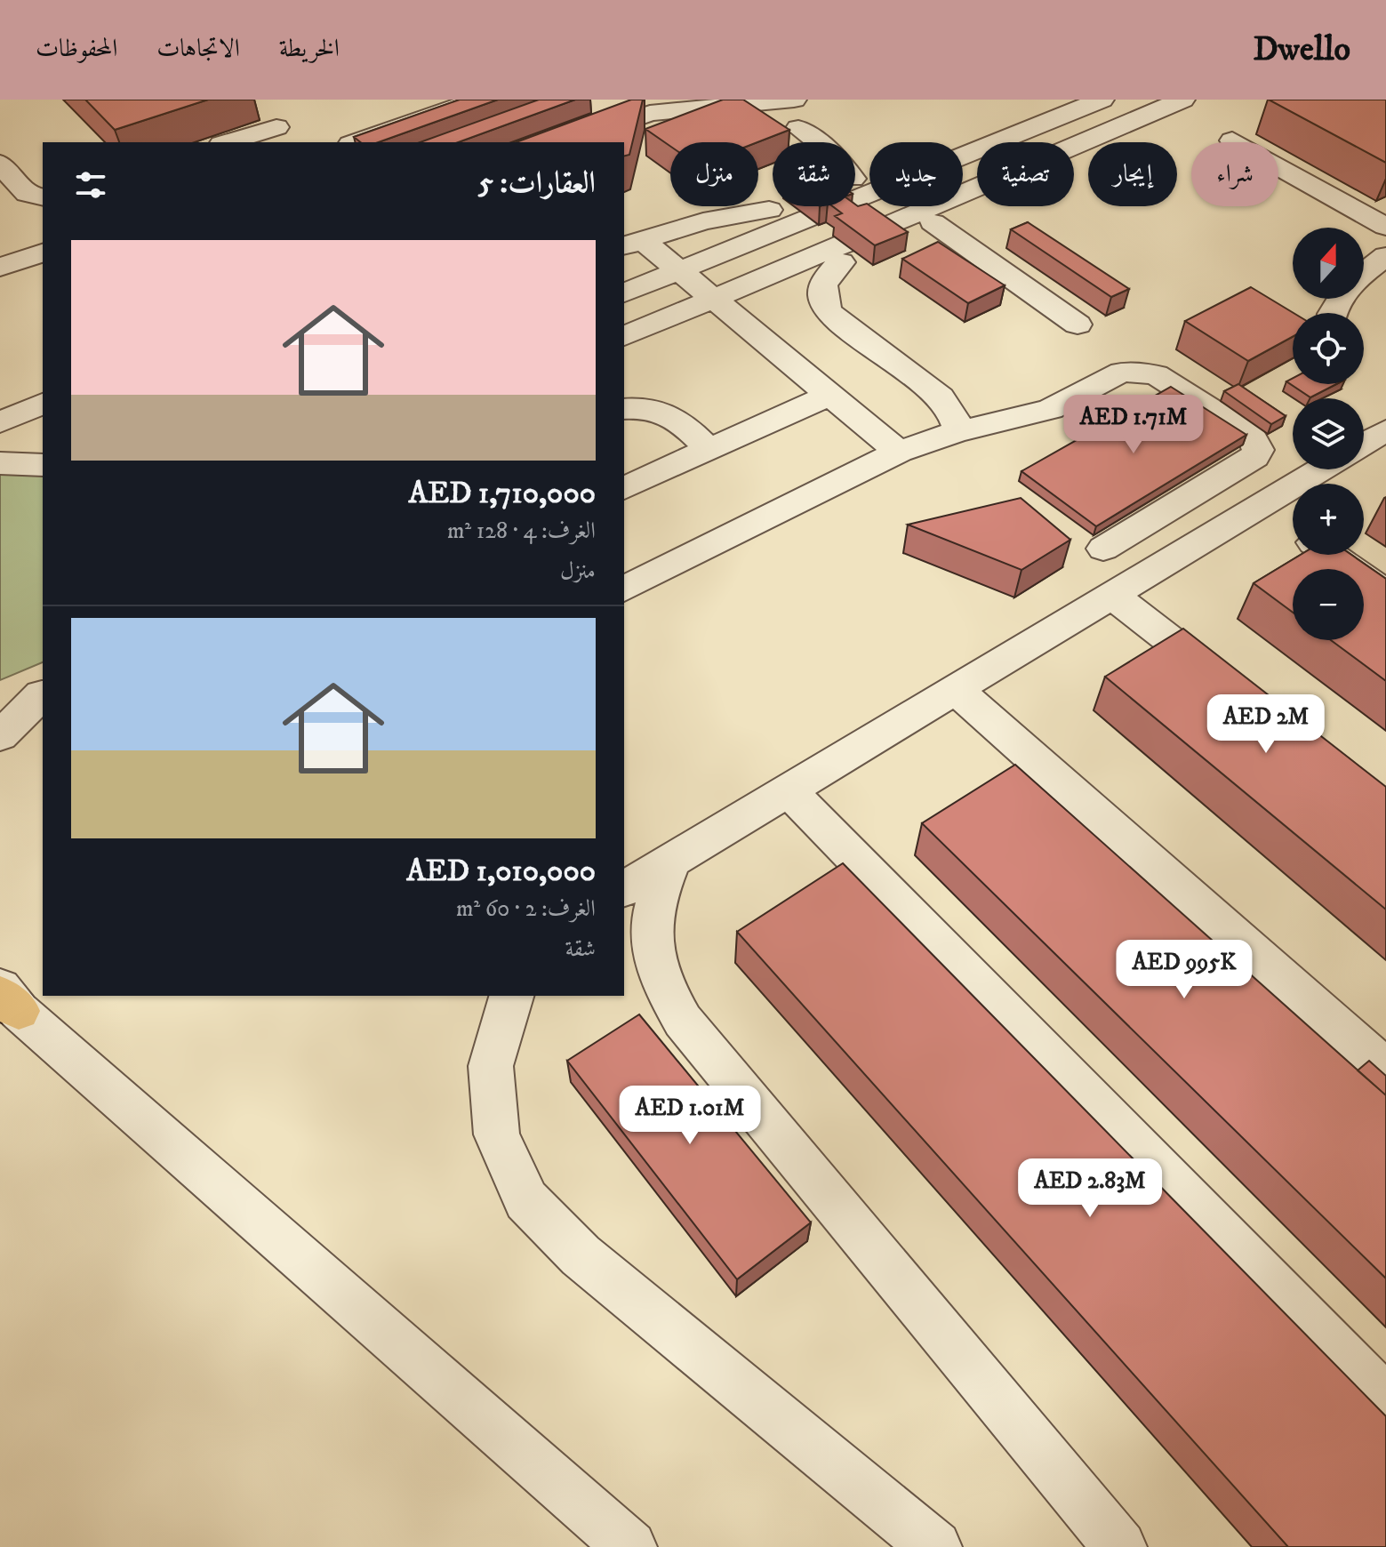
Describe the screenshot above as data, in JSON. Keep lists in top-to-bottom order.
{
  "north": "top",
  "page": {
    "header": "Dwello",
    "nav": ["الخريطة", "الاتجاهات", "المحفوظات"],
    "chip": [
      "شراء",
      "إيجار",
      "تصفية",
      "جديد",
      "شقة",
      "منزل"
    ],
    "heading": "العقارات: 5",
    "map_buttons": ["+", "−"],
    "list": [
      {
        "name": "AED 1,710,000",
        "note": "الغرف: 4 · 128 m² · منزل"
      },
      {
        "name": "AED 1,010,000",
        "note": "الغرف: 2 · 60 m² · شقة"
      }
    ],
    "price": [
      "AED 1.71M",
      "AED 2M",
      "AED 995K",
      "AED 1.01M",
      "AED 2.83M"
    ]
  }
}
